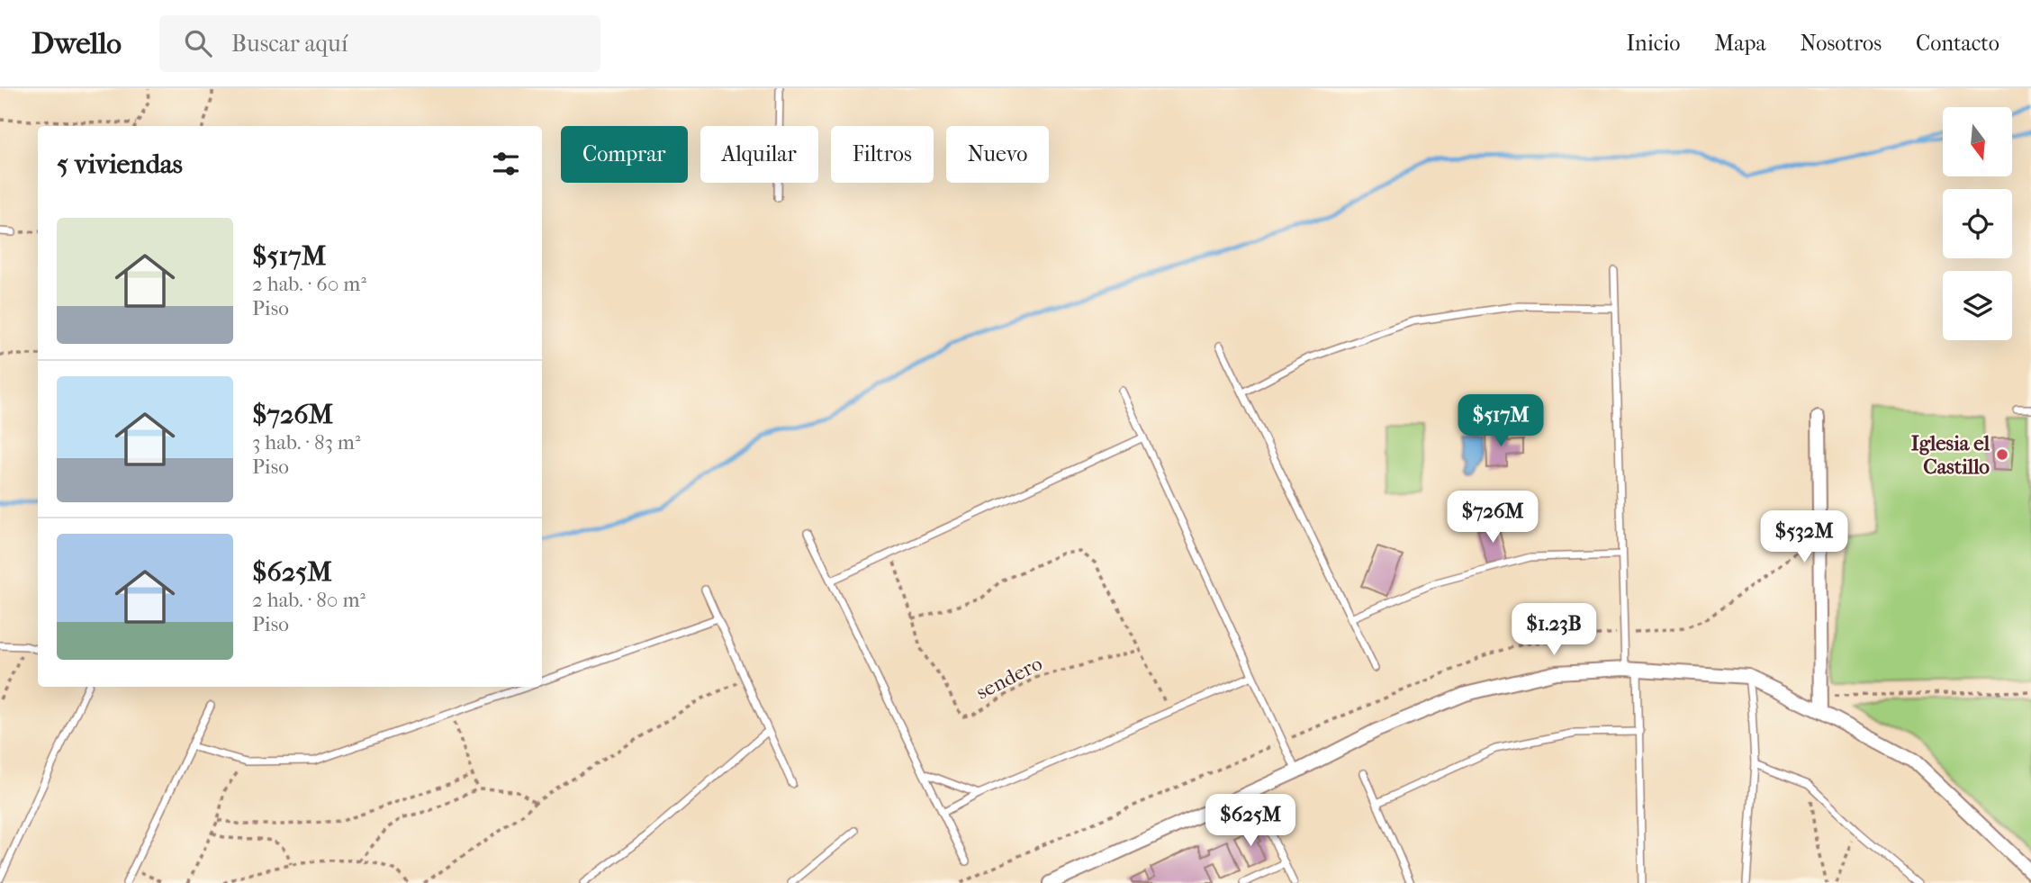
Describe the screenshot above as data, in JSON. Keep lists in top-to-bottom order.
{
  "streets": {
    "path": ["sendero"]
  },
  "places": ["Iglesia el Castillo"],
  "north": "bottom",
  "page": {
    "header": "Dwello",
    "search": "Buscar aquí",
    "nav": [
      "Inicio",
      "Mapa",
      "Nosotros",
      "Contacto"
    ],
    "chip": [
      "Comprar",
      "Alquilar",
      "Filtros",
      "Nuevo"
    ],
    "heading": "5 viviendas",
    "list": [
      {
        "name": "$517M",
        "note": "2 hab. · 60 m² · Piso"
      },
      {
        "name": "$726M",
        "note": "3 hab. · 83 m² · Piso"
      },
      {
        "name": "$625M",
        "note": "2 hab. · 80 m² · Piso"
      }
    ],
    "price": [
      "$517M",
      "$726M",
      "$532M",
      "$1.23B",
      "$625M"
    ]
  }
}
